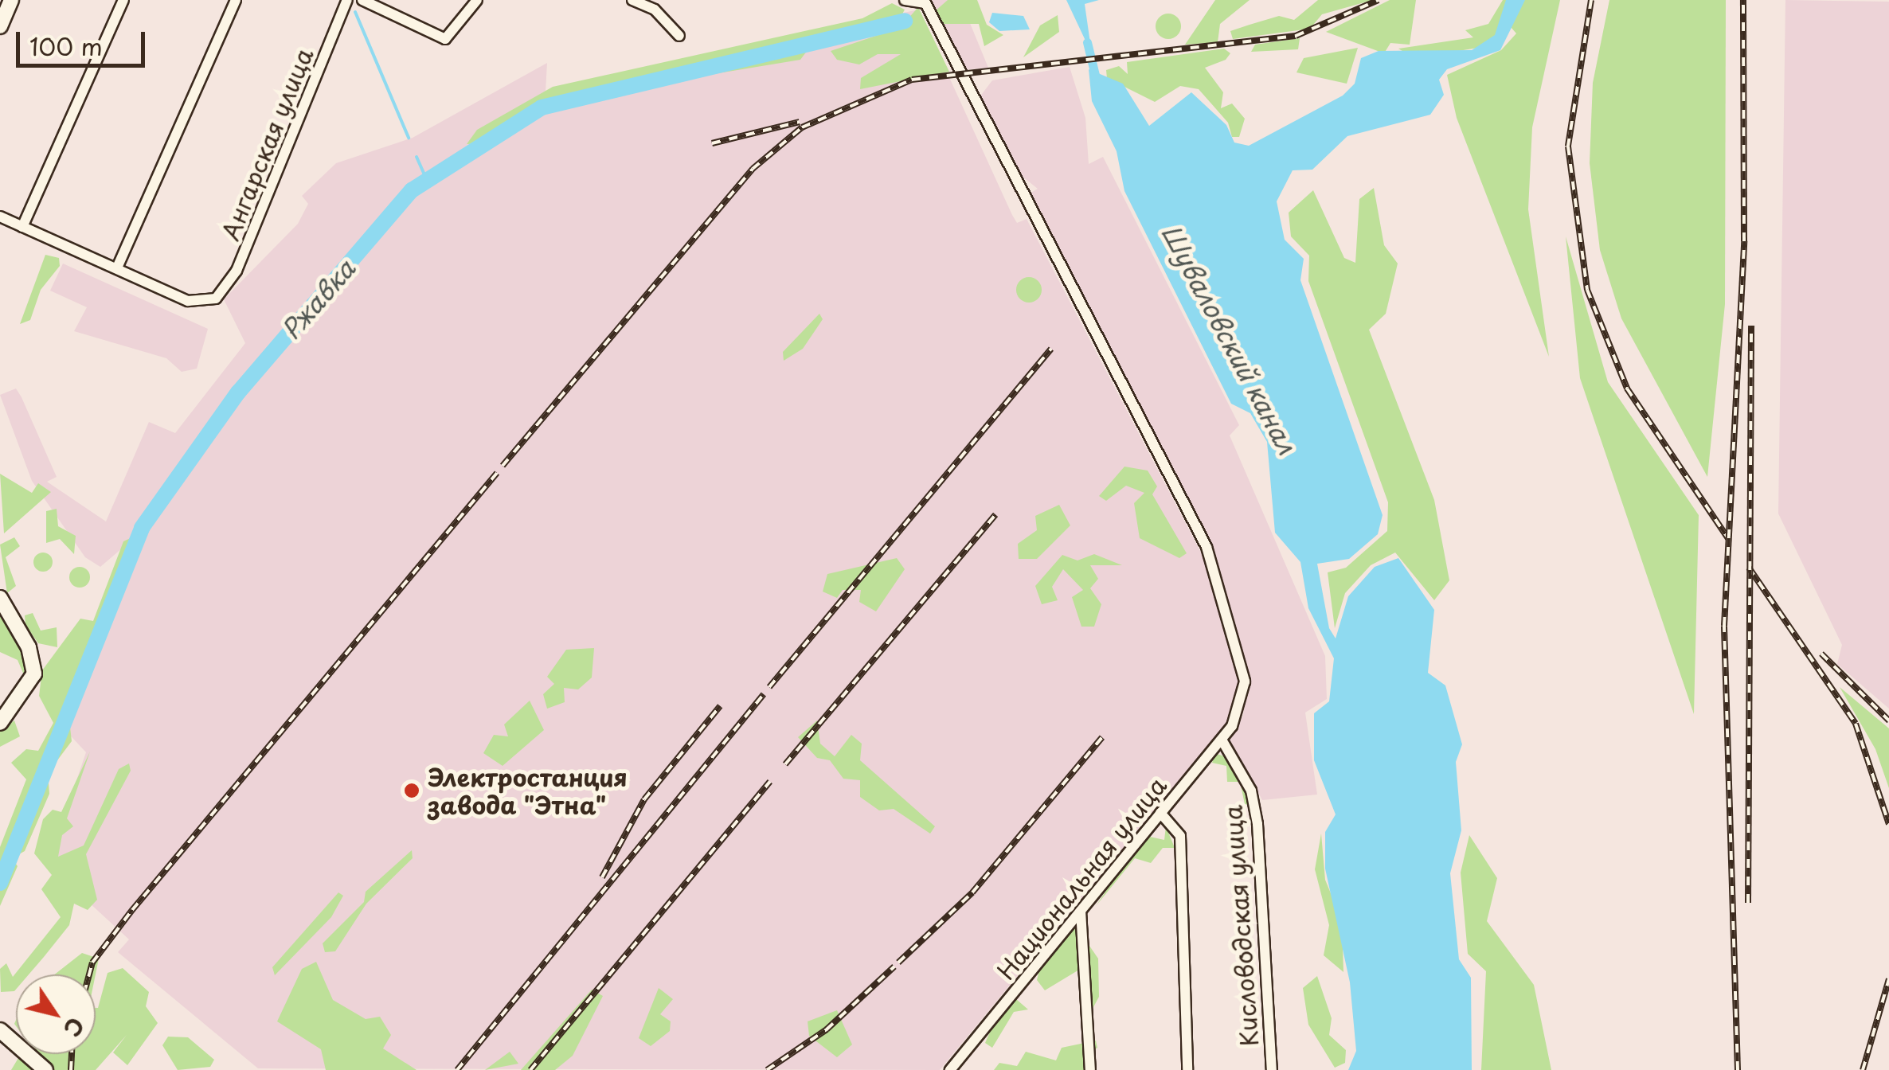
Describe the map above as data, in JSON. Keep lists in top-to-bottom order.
{
  "streets": {
    "street": ["Ангарская улица", "Национальная улица", "Кисловодская улица"]
  },
  "crossings": [
    ["Национальная улица", "Кисловодская улица"]
  ],
  "water": ["Ржавка", "Шуваловский канал"],
  "places": ["Электростанция завода \"Этна\""],
  "scale_bar": "100 m",
  "north": "bottom right"
}
